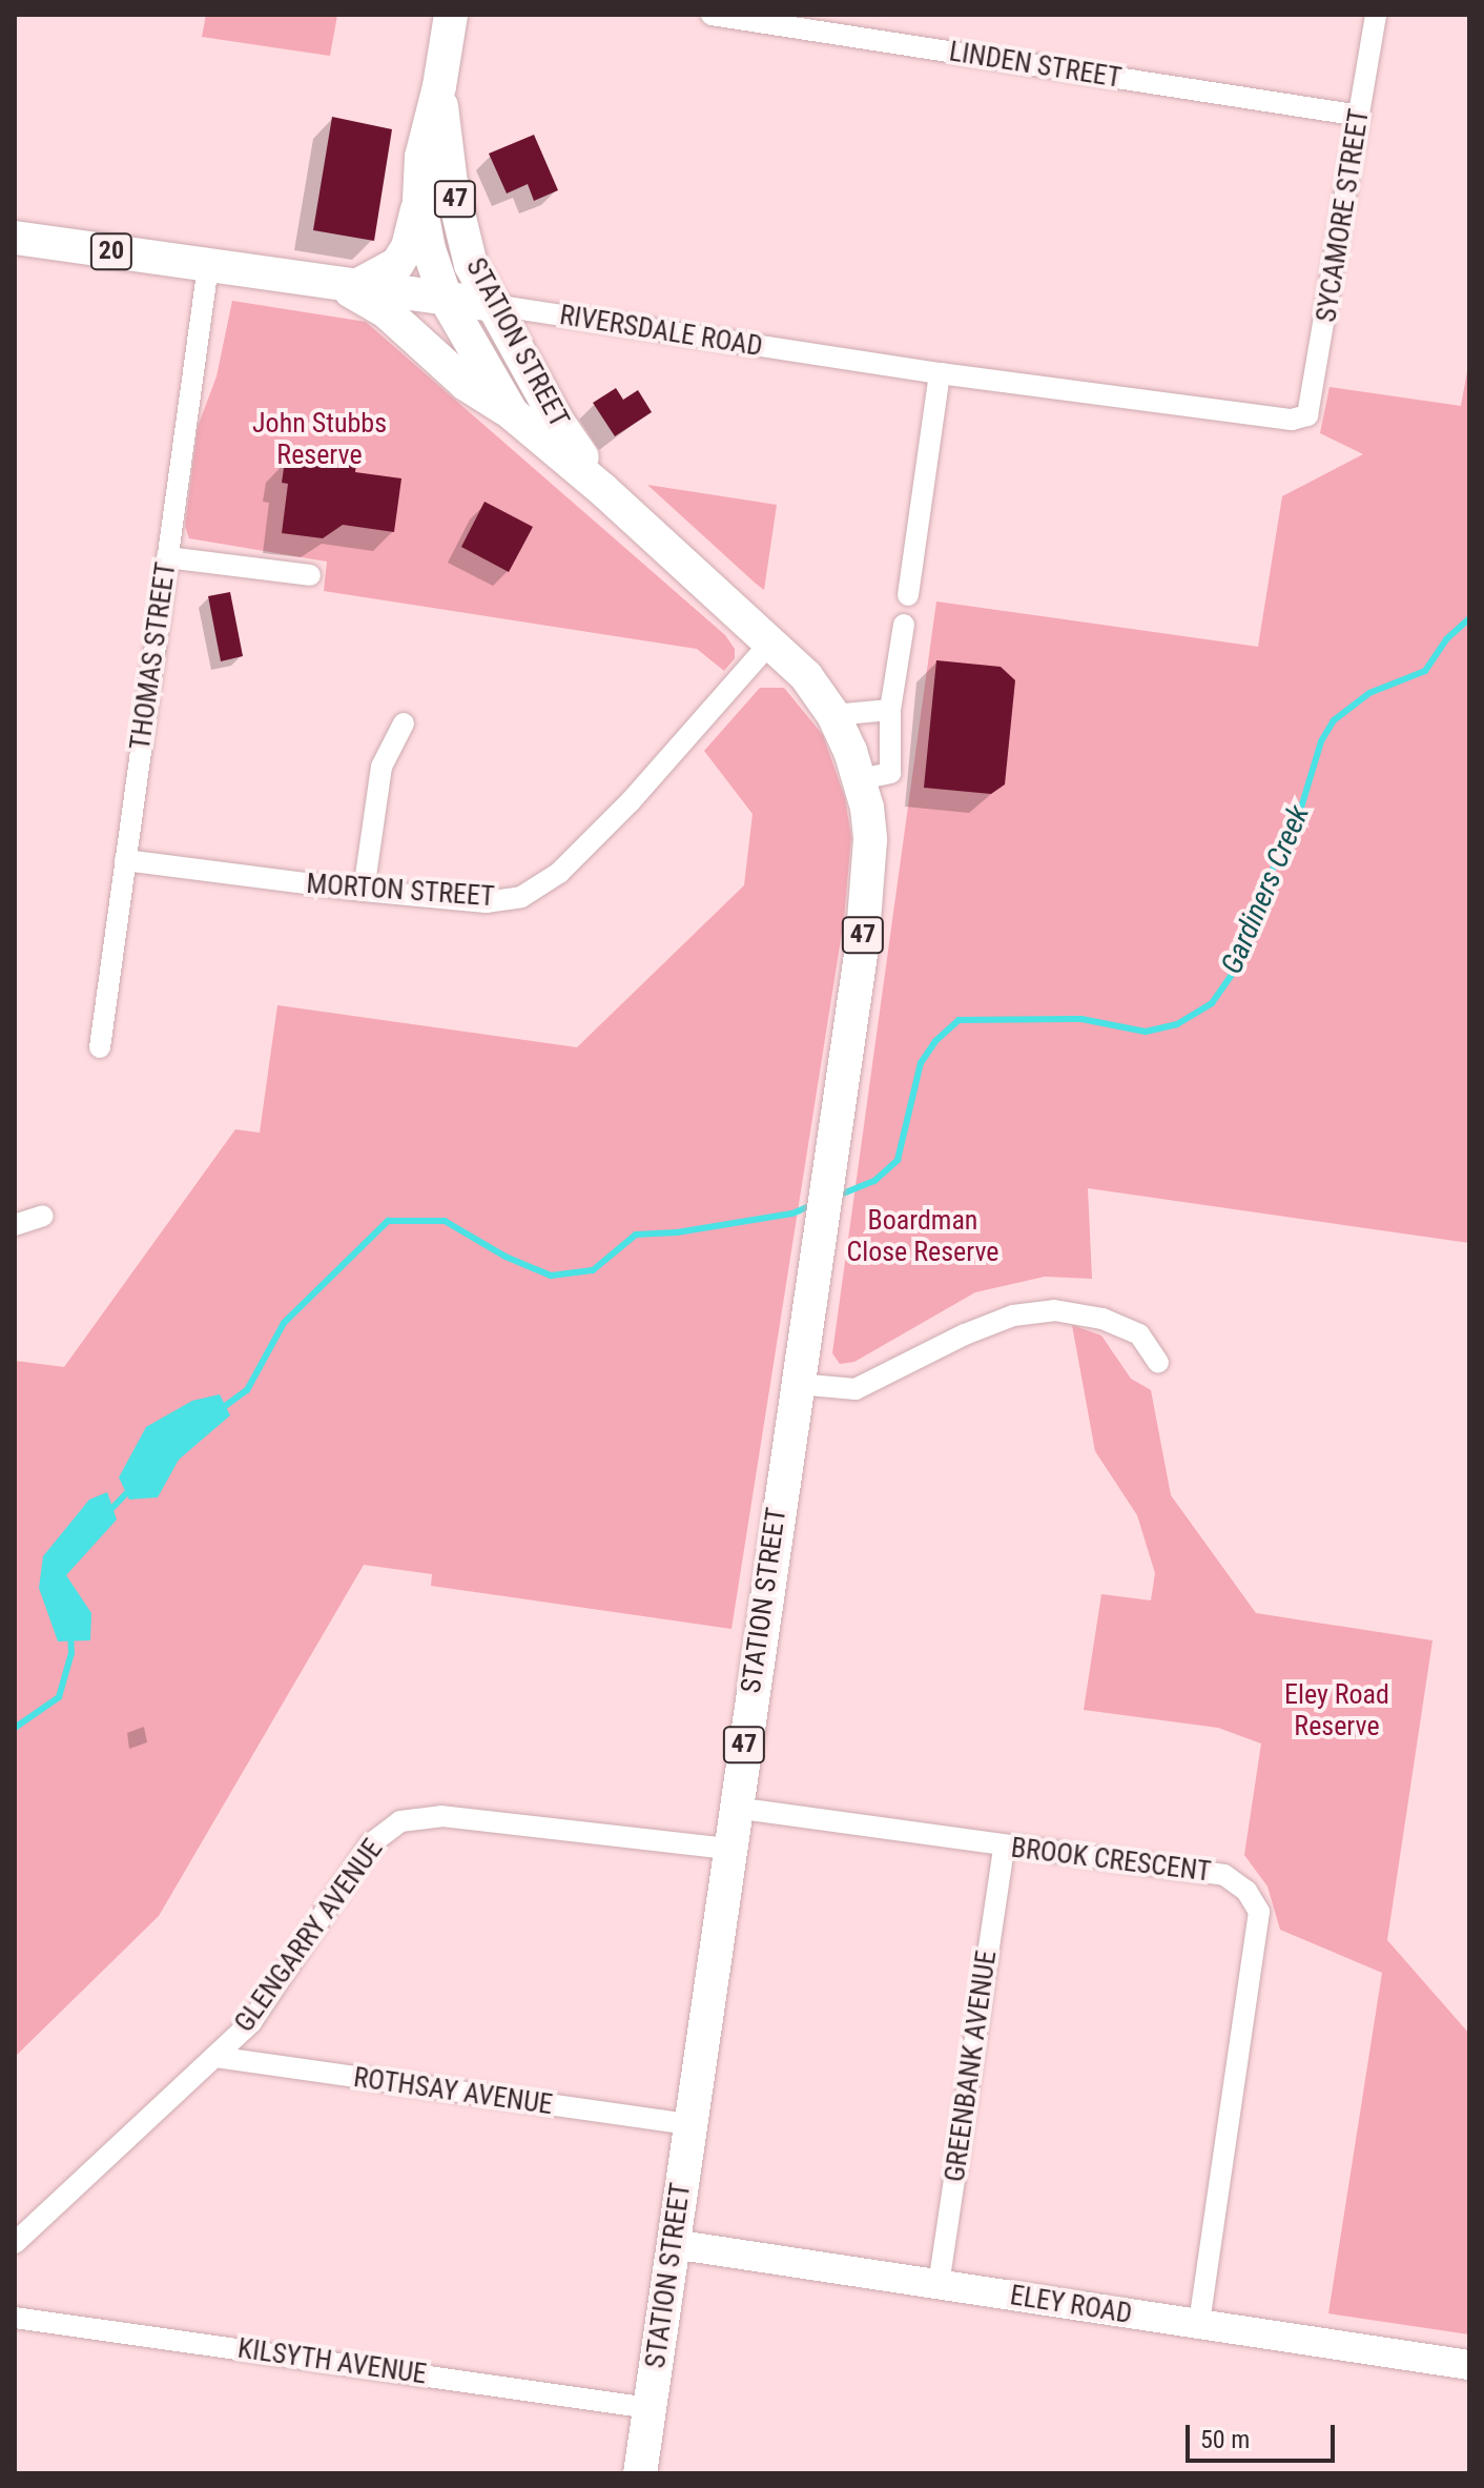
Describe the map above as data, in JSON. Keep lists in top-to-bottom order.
{
  "streets": {
    "main road": [
      "47",
      "20",
      "RIVERSDALE ROAD",
      "STATION STREET",
      "ELEY ROAD"
    ],
    "street": [
      "LINDEN STREET",
      "SYCAMORE STREET",
      "THOMAS STREET",
      "MORTON STREET",
      "BROOK CRESCENT",
      "GLENGARRY AVENUE",
      "GREENBANK AVENUE",
      "ROTHSAY AVENUE",
      "KILSYTH AVENUE"
    ]
  },
  "crossings": [
    ["LINDEN STREET", "SYCAMORE STREET"],
    ["SYCAMORE STREET", "RIVERSDALE ROAD"],
    ["RIVERSDALE ROAD", "STATION STREET"],
    ["RIVERSDALE ROAD", "THOMAS STREET"],
    ["STATION STREET", "MORTON STREET"],
    ["STATION STREET", "BROOK CRESCENT"],
    ["STATION STREET", "GLENGARRY AVENUE"],
    ["STATION STREET", "ROTHSAY AVENUE"],
    ["STATION STREET", "ELEY ROAD"],
    ["STATION STREET", "KILSYTH AVENUE"],
    ["THOMAS STREET", "MORTON STREET"],
    ["BROOK CRESCENT", "GREENBANK AVENUE"],
    ["BROOK CRESCENT", "ELEY ROAD"],
    ["GLENGARRY AVENUE", "ROTHSAY AVENUE"],
    ["GREENBANK AVENUE", "ELEY ROAD"]
  ],
  "water": ["Gardiners Creek"],
  "parks": ["John Stubbs Reserve", "Boardman Close Reserve", "Eley Road Reserve"],
  "scale_bar": "50 m"
}
